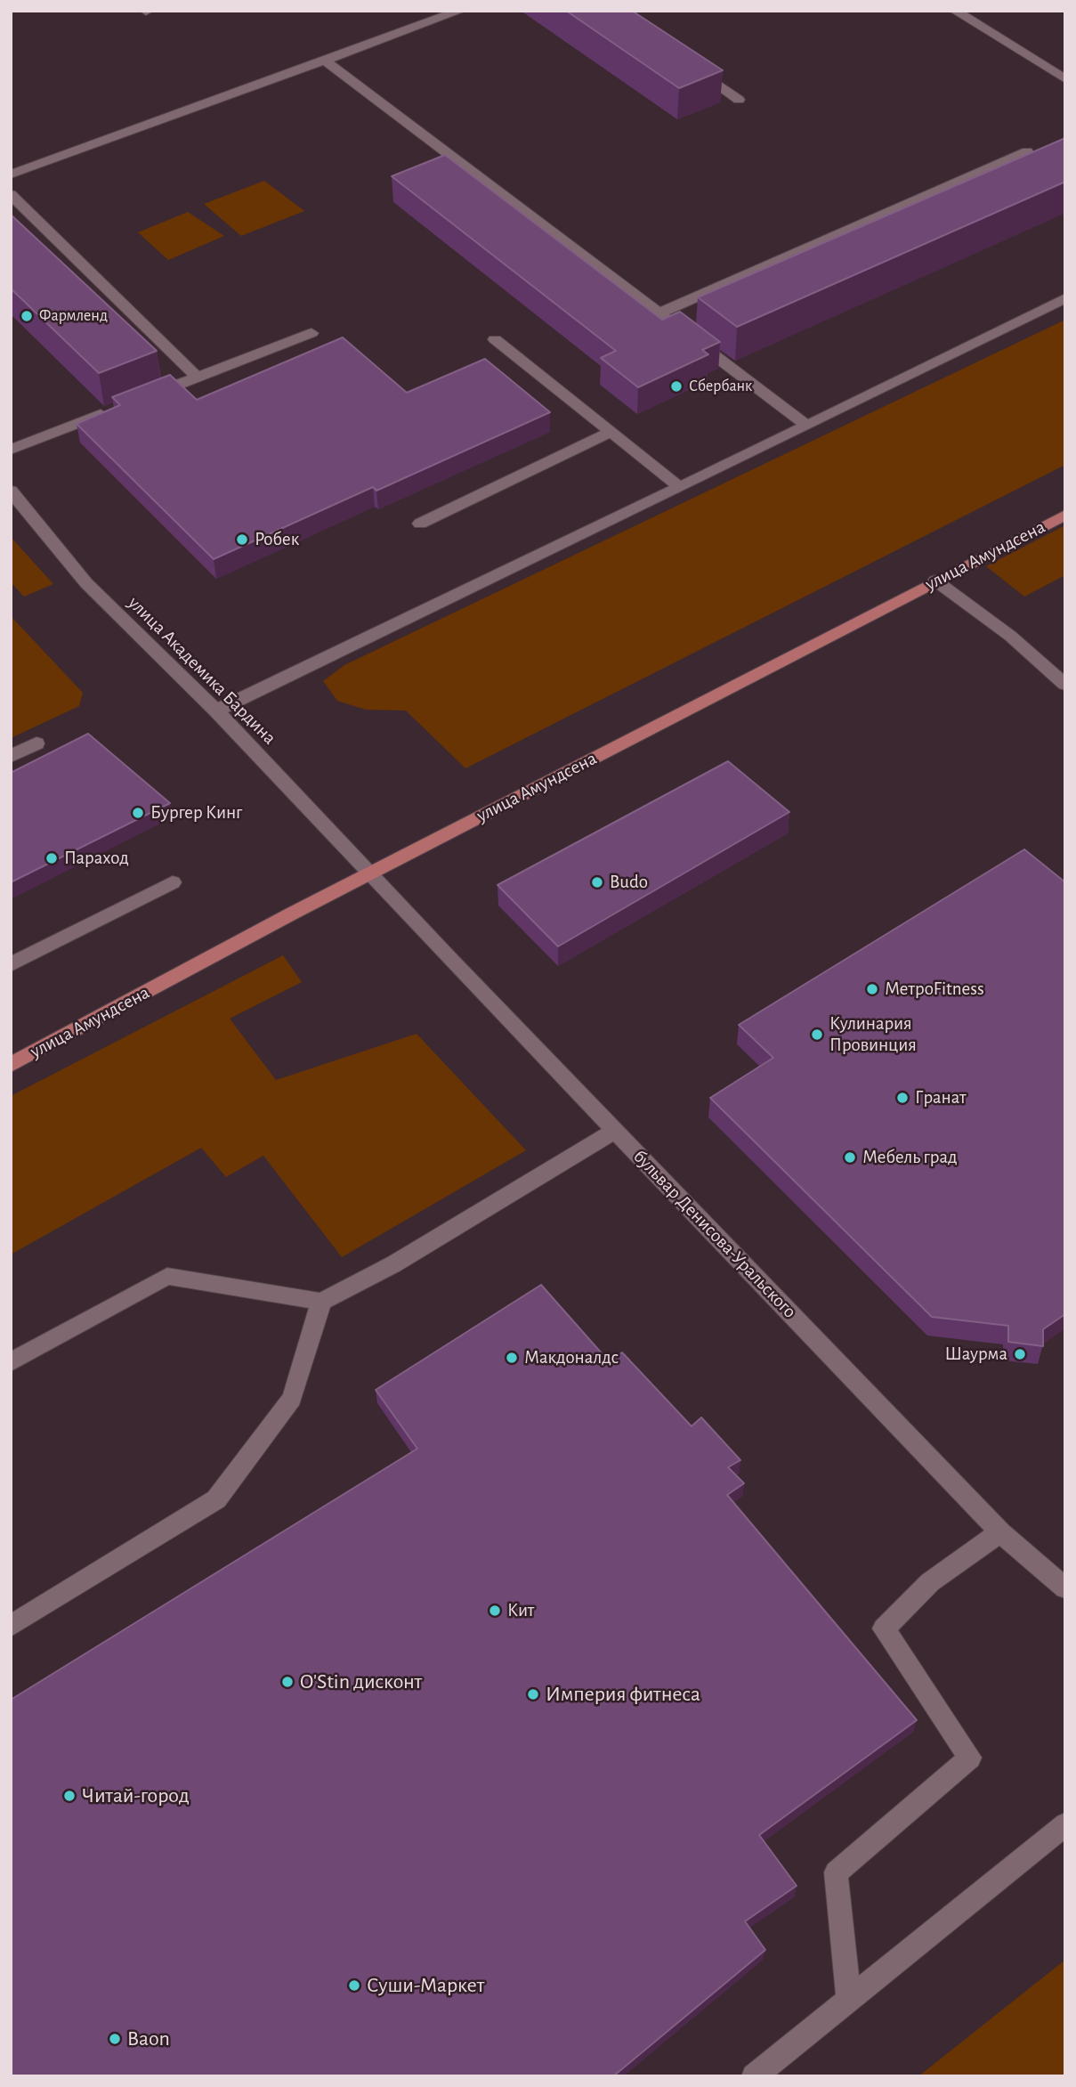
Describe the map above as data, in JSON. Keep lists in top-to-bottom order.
{
  "streets": {
    "main road": ["улица Амундсена"],
    "street": ["улица Академика Бардина", "бульвар Денисова-Уральского"]
  },
  "crossings": [
    ["улица Амундсена", "улица Академика Бардина"],
    ["улица Амундсена", "бульвар Денисова-Уральского"],
    ["улица Академика Бардина", "бульвар Денисова-Уральского"]
  ],
  "places": [
    "Фармленд",
    "Сбербанк",
    "Робек",
    "Бургер Кинг",
    "Параход",
    "Budo",
    "МетроFitness",
    "Кулинария Провинция",
    "Гранат",
    "Мебель град",
    "Шаурма",
    "Макдоналдс",
    "Кит",
    "O'Stin дисконт",
    "Империя фитнеса",
    "Читай-город",
    "Суши-Маркет",
    "Baon"
  ]
}
